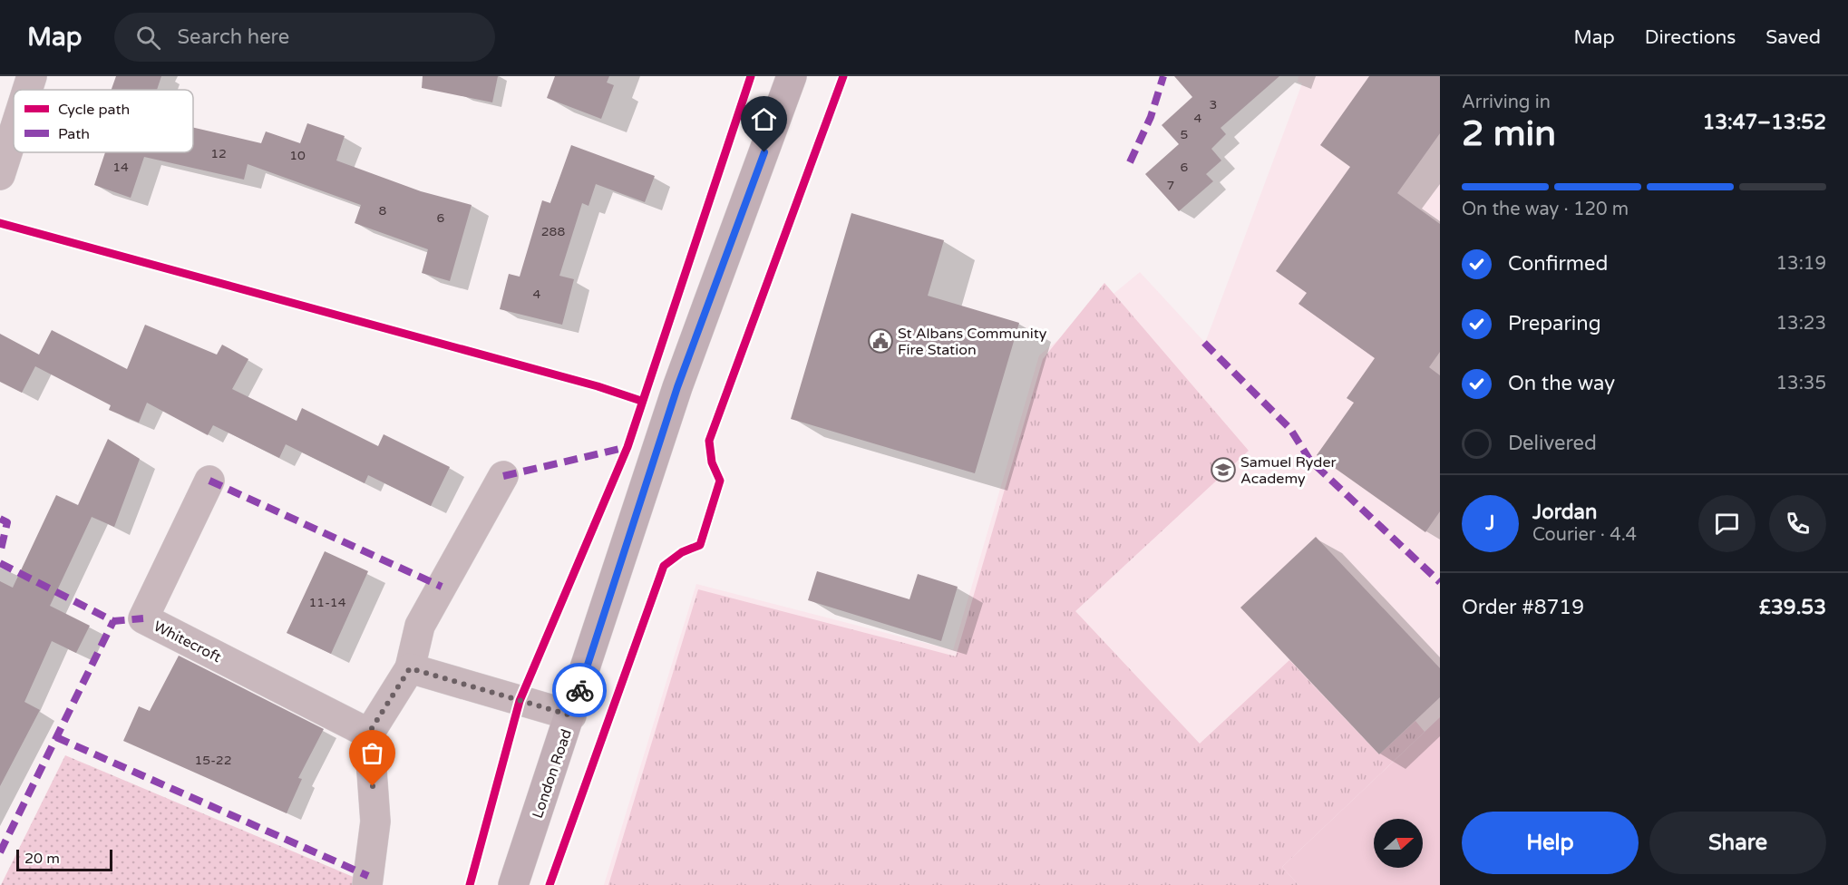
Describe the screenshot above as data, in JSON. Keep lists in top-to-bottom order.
{
  "streets": {
    "main road": ["London Road"],
    "street": ["Whitecroft"]
  },
  "places": {
    "public building": ["St Albans Community Fire Station"],
    "school or university": ["Samuel Ryder Academy"]
  },
  "house_numbers": [
    "3",
    "4",
    "5",
    "12",
    "10",
    "14",
    "6",
    "7",
    "8",
    "6",
    "288",
    "4",
    "11-14",
    "15-22"
  ],
  "legend": ["Cycle path", "Path"],
  "scale_bar": "20 m",
  "north": "right",
  "page": {
    "header": "Map",
    "search": "Search here",
    "nav": ["Map", "Directions", "Saved"],
    "heading": ["2 min", "Arriving in", "13:47–13:52"],
    "panel": [
      "Jordan",
      "Courier · 4.4",
      "Order #8719",
      "£39.53"
    ],
    "bar": "On the way · 120 m",
    "list": [
      ["Confirmed", "13:19"],
      ["Preparing", "13:23"],
      ["On the way", "13:35"],
      "Delivered"
    ],
    "round": "J",
    "buttons": ["Help", "Share"],
    "scale": "20 m"
  }
}
